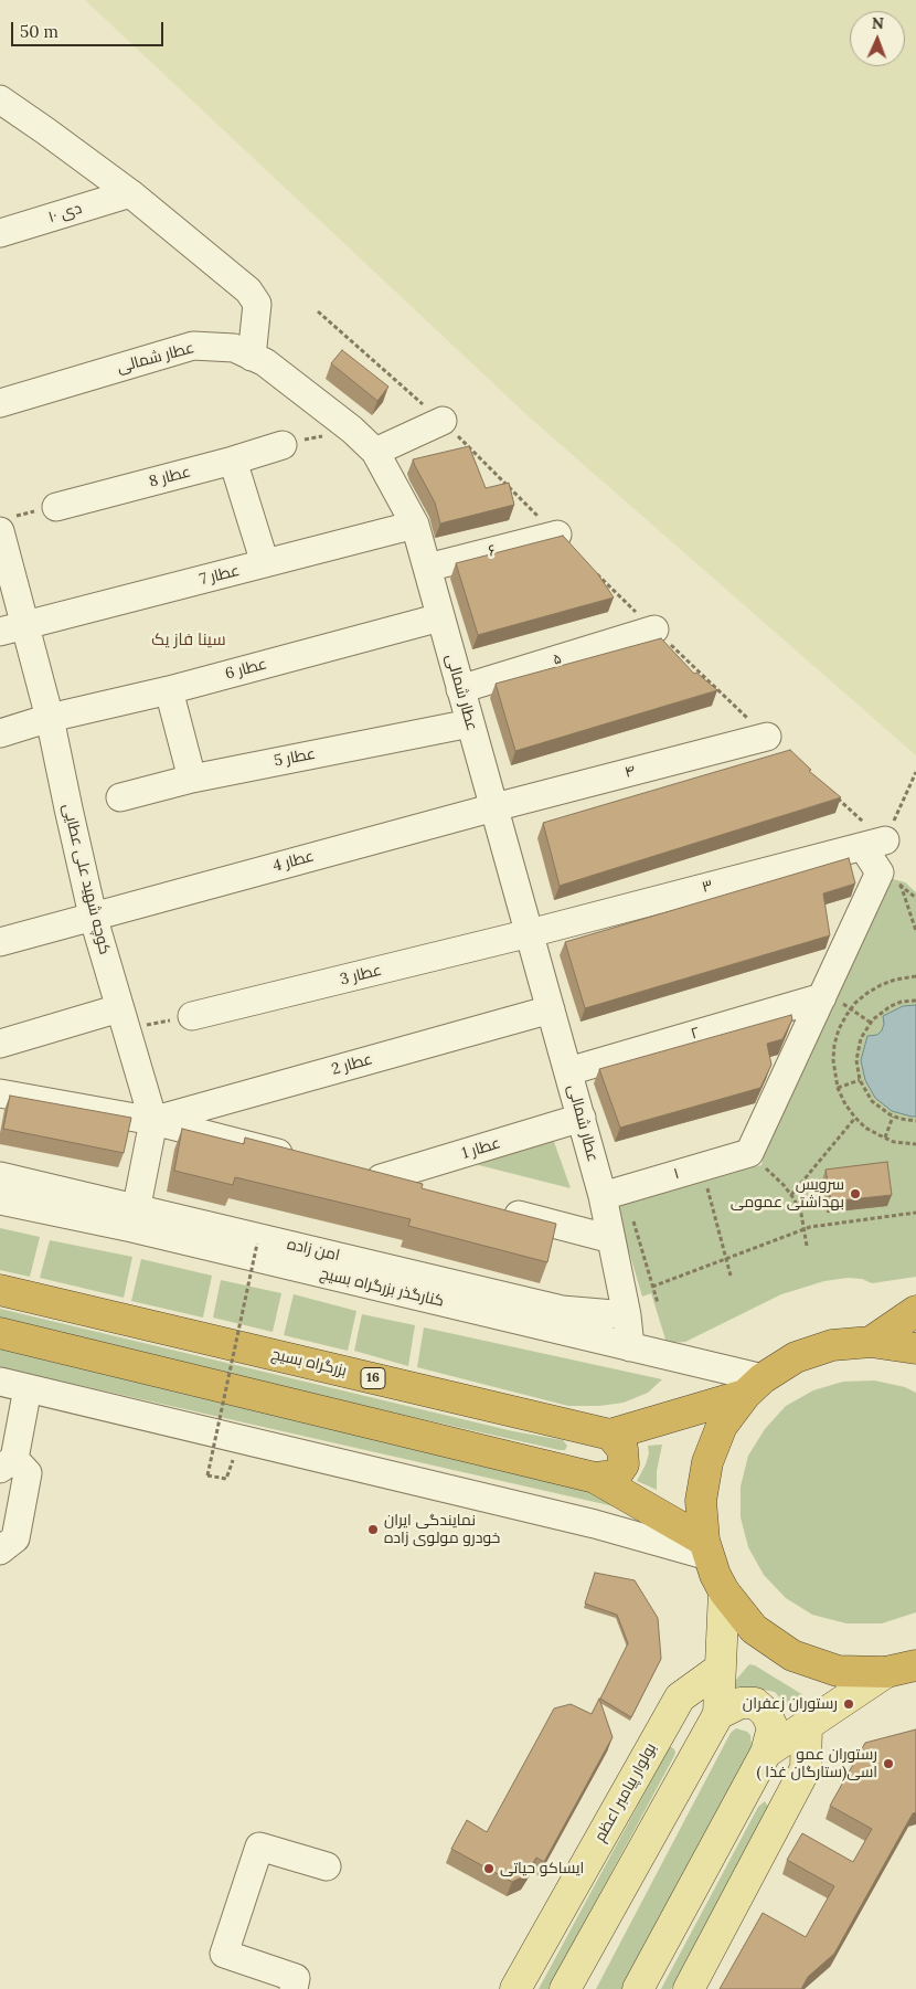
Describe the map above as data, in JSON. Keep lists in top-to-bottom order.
{
  "streets": {
    "highway": ["بزرگراه بسیج", "16"],
    "main road": ["بولوار پیامبر اعظم"],
    "street": [
      "دی ۱۰",
      "عطار شمالی",
      "عطار 8",
      "۶",
      "عطار 7",
      "۵",
      "عطار 6",
      "عطار 5",
      "۴",
      "عطار 4",
      "کوچه شهید علی عطایی",
      "۳",
      "عطار 3",
      "۲",
      "عطار 2",
      "عطار 1",
      "۱",
      "امن زاده",
      "کنارگذر بزرگراه بسیج"
    ]
  },
  "crossings": [
    ["عطار شمالی", "۶"],
    ["عطار شمالی", "عطار 7"],
    ["عطار شمالی", "۵"],
    ["عطار شمالی", "عطار 6"],
    ["عطار شمالی", "عطار 5"],
    ["عطار شمالی", "۴"],
    ["عطار شمالی", "عطار 4"],
    ["عطار شمالی", "۳"],
    ["عطار شمالی", "عطار 3"],
    ["عطار شمالی", "۲"],
    ["عطار شمالی", "عطار 2"],
    ["عطار شمالی", "عطار 1"],
    ["عطار شمالی", "۱"],
    ["عطار شمالی", "امن زاده"],
    ["عطار شمالی", "کنارگذر بزرگراه بسیج"],
    ["عطار 7", "کوچه شهید علی عطایی"],
    ["عطار 6", "کوچه شهید علی عطایی"],
    ["۴", "عطار 4"],
    ["عطار 4", "کوچه شهید علی عطایی"],
    ["کوچه شهید علی عطایی", "عطار 2"],
    ["کوچه شهید علی عطایی", "امن زاده"],
    ["کوچه شهید علی عطایی", "کنارگذر بزرگراه بسیج"],
    ["۳", "عطار 3"],
    ["امن زاده", "کنارگذر بزرگراه بسیج"],
    ["کنارگذر بزرگراه بسیج", "بزرگراه بسیج"],
    ["کنارگذر بزرگراه بسیج", "16"],
    ["بزرگراه بسیج", "16"]
  ],
  "districts": ["سینا فاز یک"],
  "places": [
    "سرویس بهداشتی عمومی",
    "نمایندگی ایران خودرو مولوی زاده",
    "رستوران زعفران",
    "رستوران عمو اسی(ستارگان غذا )",
    "ایساکو حیاتی"
  ],
  "scale_bar": "50 m",
  "north": "top"
}
